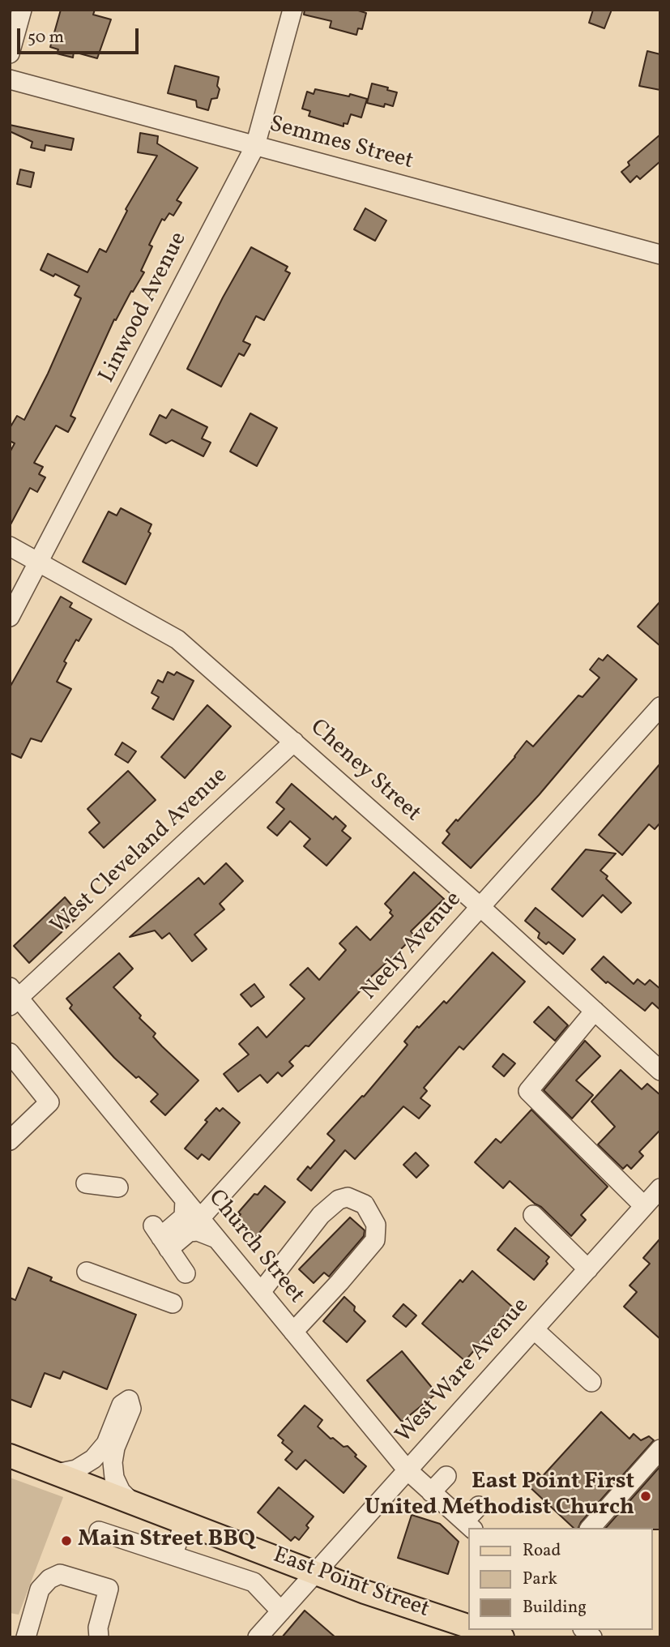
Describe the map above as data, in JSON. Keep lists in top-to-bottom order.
{
  "streets": {
    "main road": ["East Point Street"],
    "street": [
      "Semmes Street",
      "Linwood Avenue",
      "Cheney Street",
      "West Cleveland Avenue",
      "Neely Avenue",
      "Church Street",
      "West Ware Avenue"
    ]
  },
  "crossings": [
    ["Semmes Street", "Linwood Avenue"],
    ["Linwood Avenue", "Cheney Street"],
    ["Cheney Street", "West Cleveland Avenue"],
    ["Cheney Street", "Neely Avenue"],
    ["West Cleveland Avenue", "Church Street"],
    ["Neely Avenue", "Church Street"],
    ["Church Street", "West Ware Avenue"],
    ["West Ware Avenue", "East Point Street"]
  ],
  "places": ["East Point First United Methodist Church", "Main Street BBQ"],
  "legend": ["Road", "Park", "Building"],
  "scale_bar": "50 m"
}
